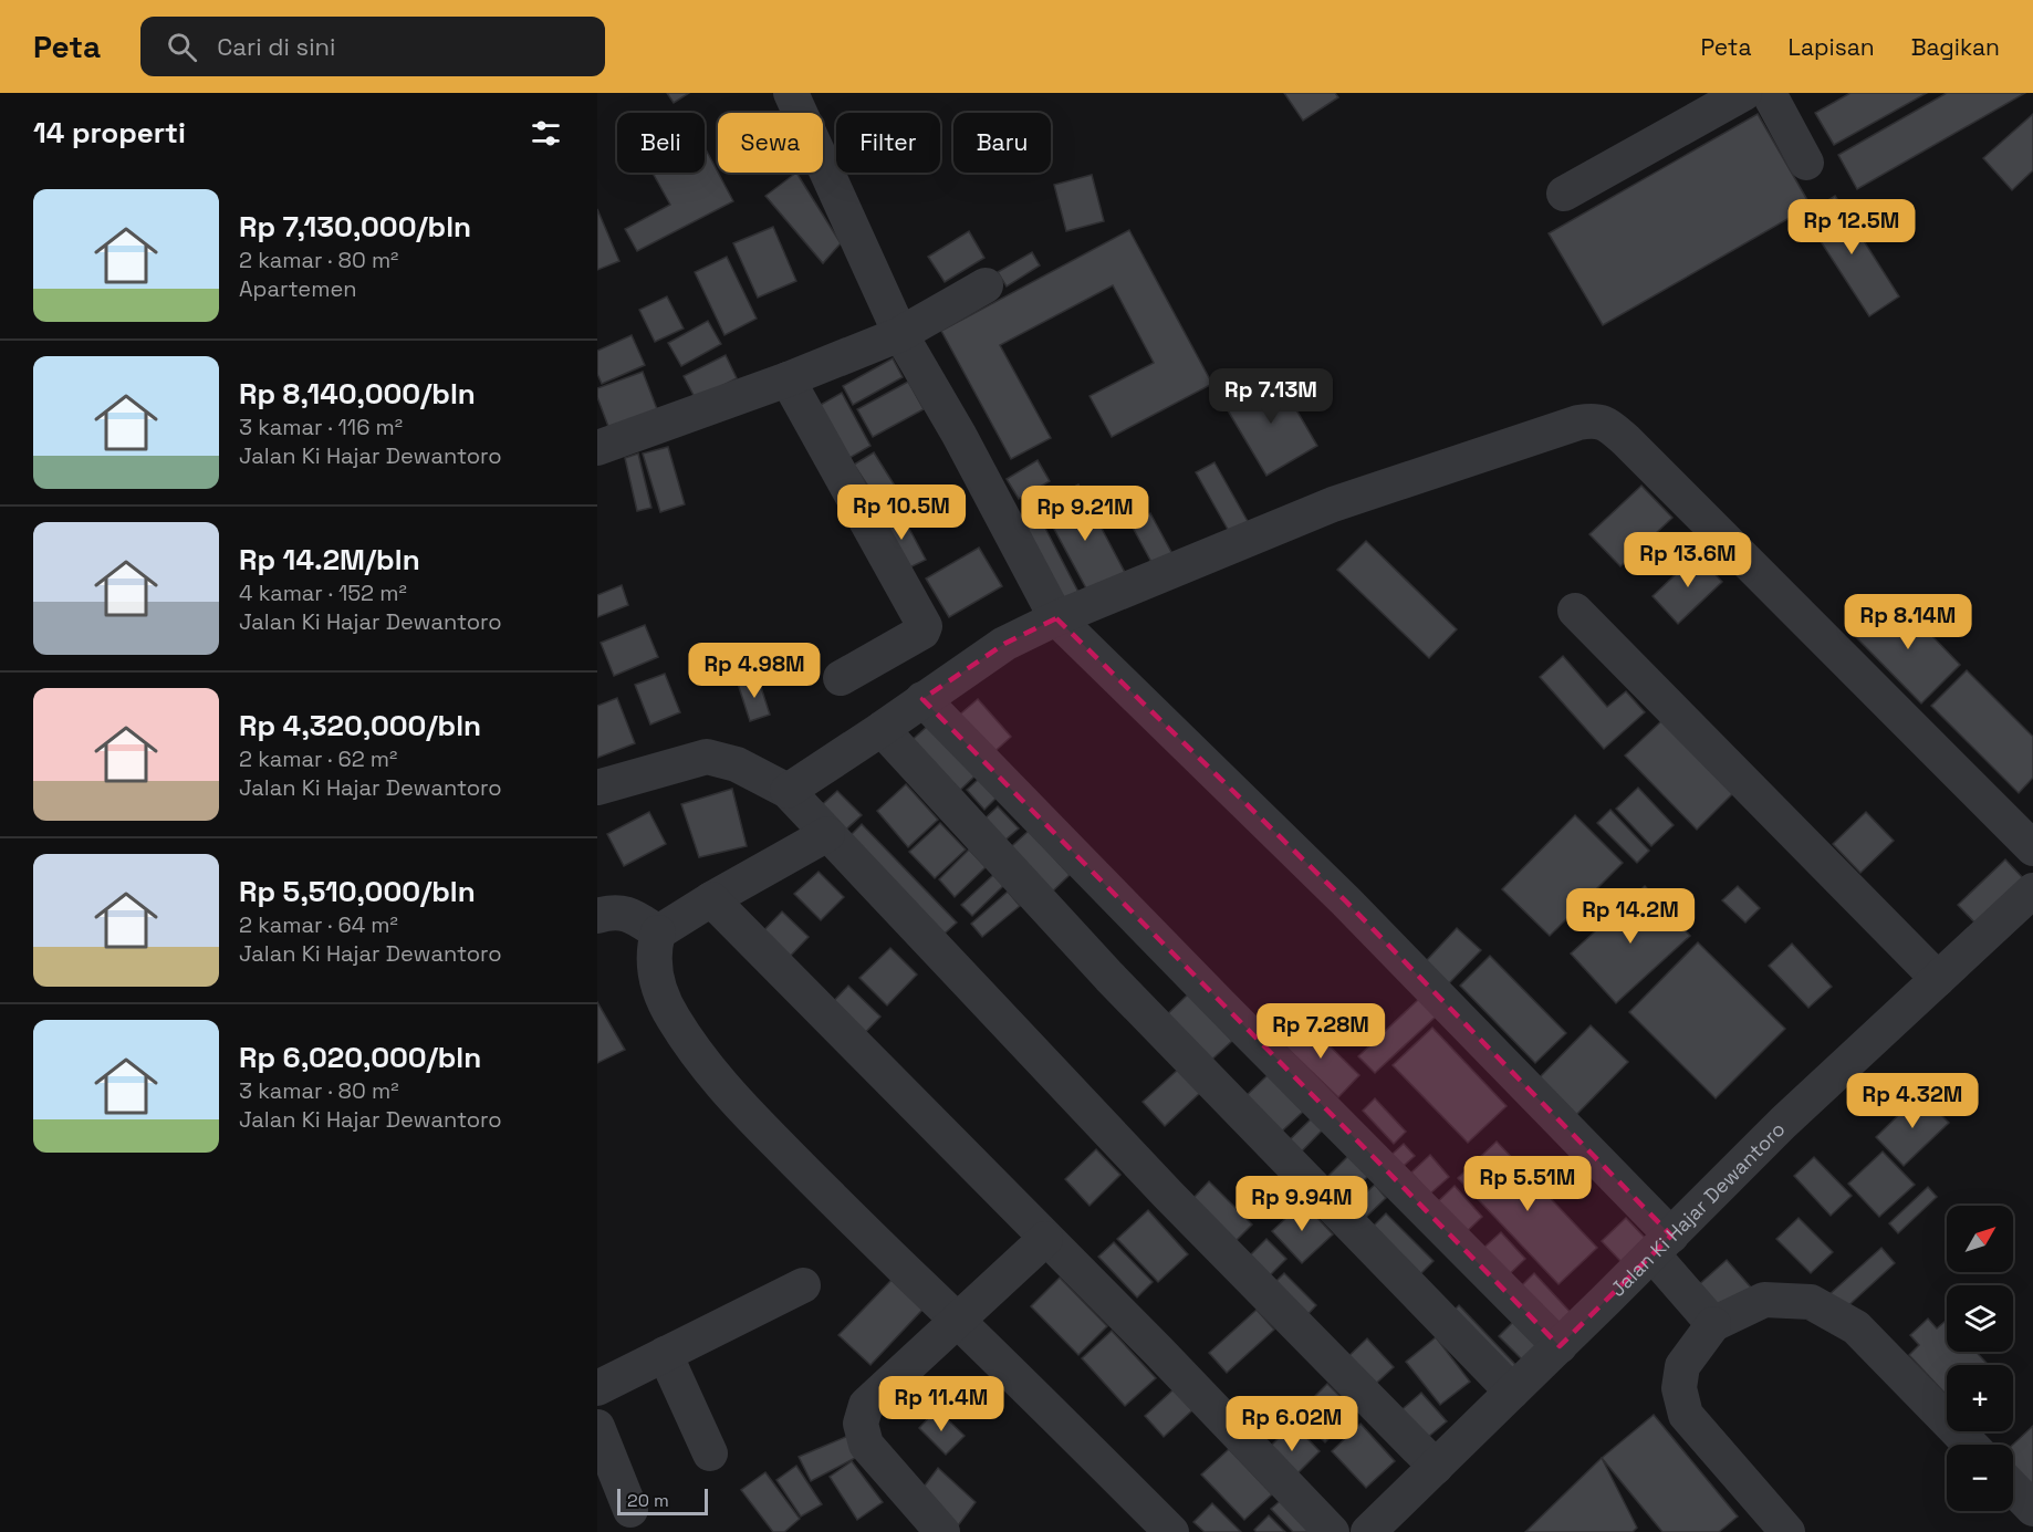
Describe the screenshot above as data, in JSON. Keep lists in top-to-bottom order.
{
  "streets": {
    "street": ["Jalan Ki Hajar Dewantoro"]
  },
  "scale_bar": "20 m",
  "north": "top right",
  "page": {
    "header": "Peta",
    "search": "Cari di sini",
    "nav": ["Peta", "Lapisan", "Bagikan"],
    "heading": "14 properti",
    "chip": [
      "Beli",
      "Sewa",
      "Filter",
      "Baru"
    ],
    "list": [
      {
        "name": "Rp 7,130,000/bln",
        "note": "2 kamar · 80 m² · Apartemen"
      },
      {
        "name": "Rp 8,140,000/bln",
        "note": "3 kamar · 116 m² · Jalan Ki Hajar Dewantoro"
      },
      {
        "name": "Rp 14.2M/bln",
        "note": "4 kamar · 152 m² · Jalan Ki Hajar Dewantoro"
      },
      {
        "name": "Rp 4,320,000/bln",
        "note": "2 kamar · 62 m² · Jalan Ki Hajar Dewantoro"
      },
      {
        "name": "Rp 5,510,000/bln",
        "note": "2 kamar · 64 m² · Jalan Ki Hajar Dewantoro"
      },
      {
        "name": "Rp 6,020,000/bln",
        "note": "3 kamar · 80 m² · Jalan Ki Hajar Dewantoro"
      }
    ],
    "price": [
      "Rp 12.5M",
      "Rp 7.13M",
      "Rp 10.5M",
      "Rp 9.21M",
      "Rp 13.6M",
      "Rp 8.14M",
      "Rp 4.98M",
      "Rp 14.2M",
      "Rp 7.28M",
      "Rp 4.32M",
      "Rp 5.51M",
      "Rp 9.94M",
      "Rp 11.4M",
      "Rp 6.02M"
    ],
    "map_buttons": ["+", "−"],
    "scale": "20 m"
  }
}
